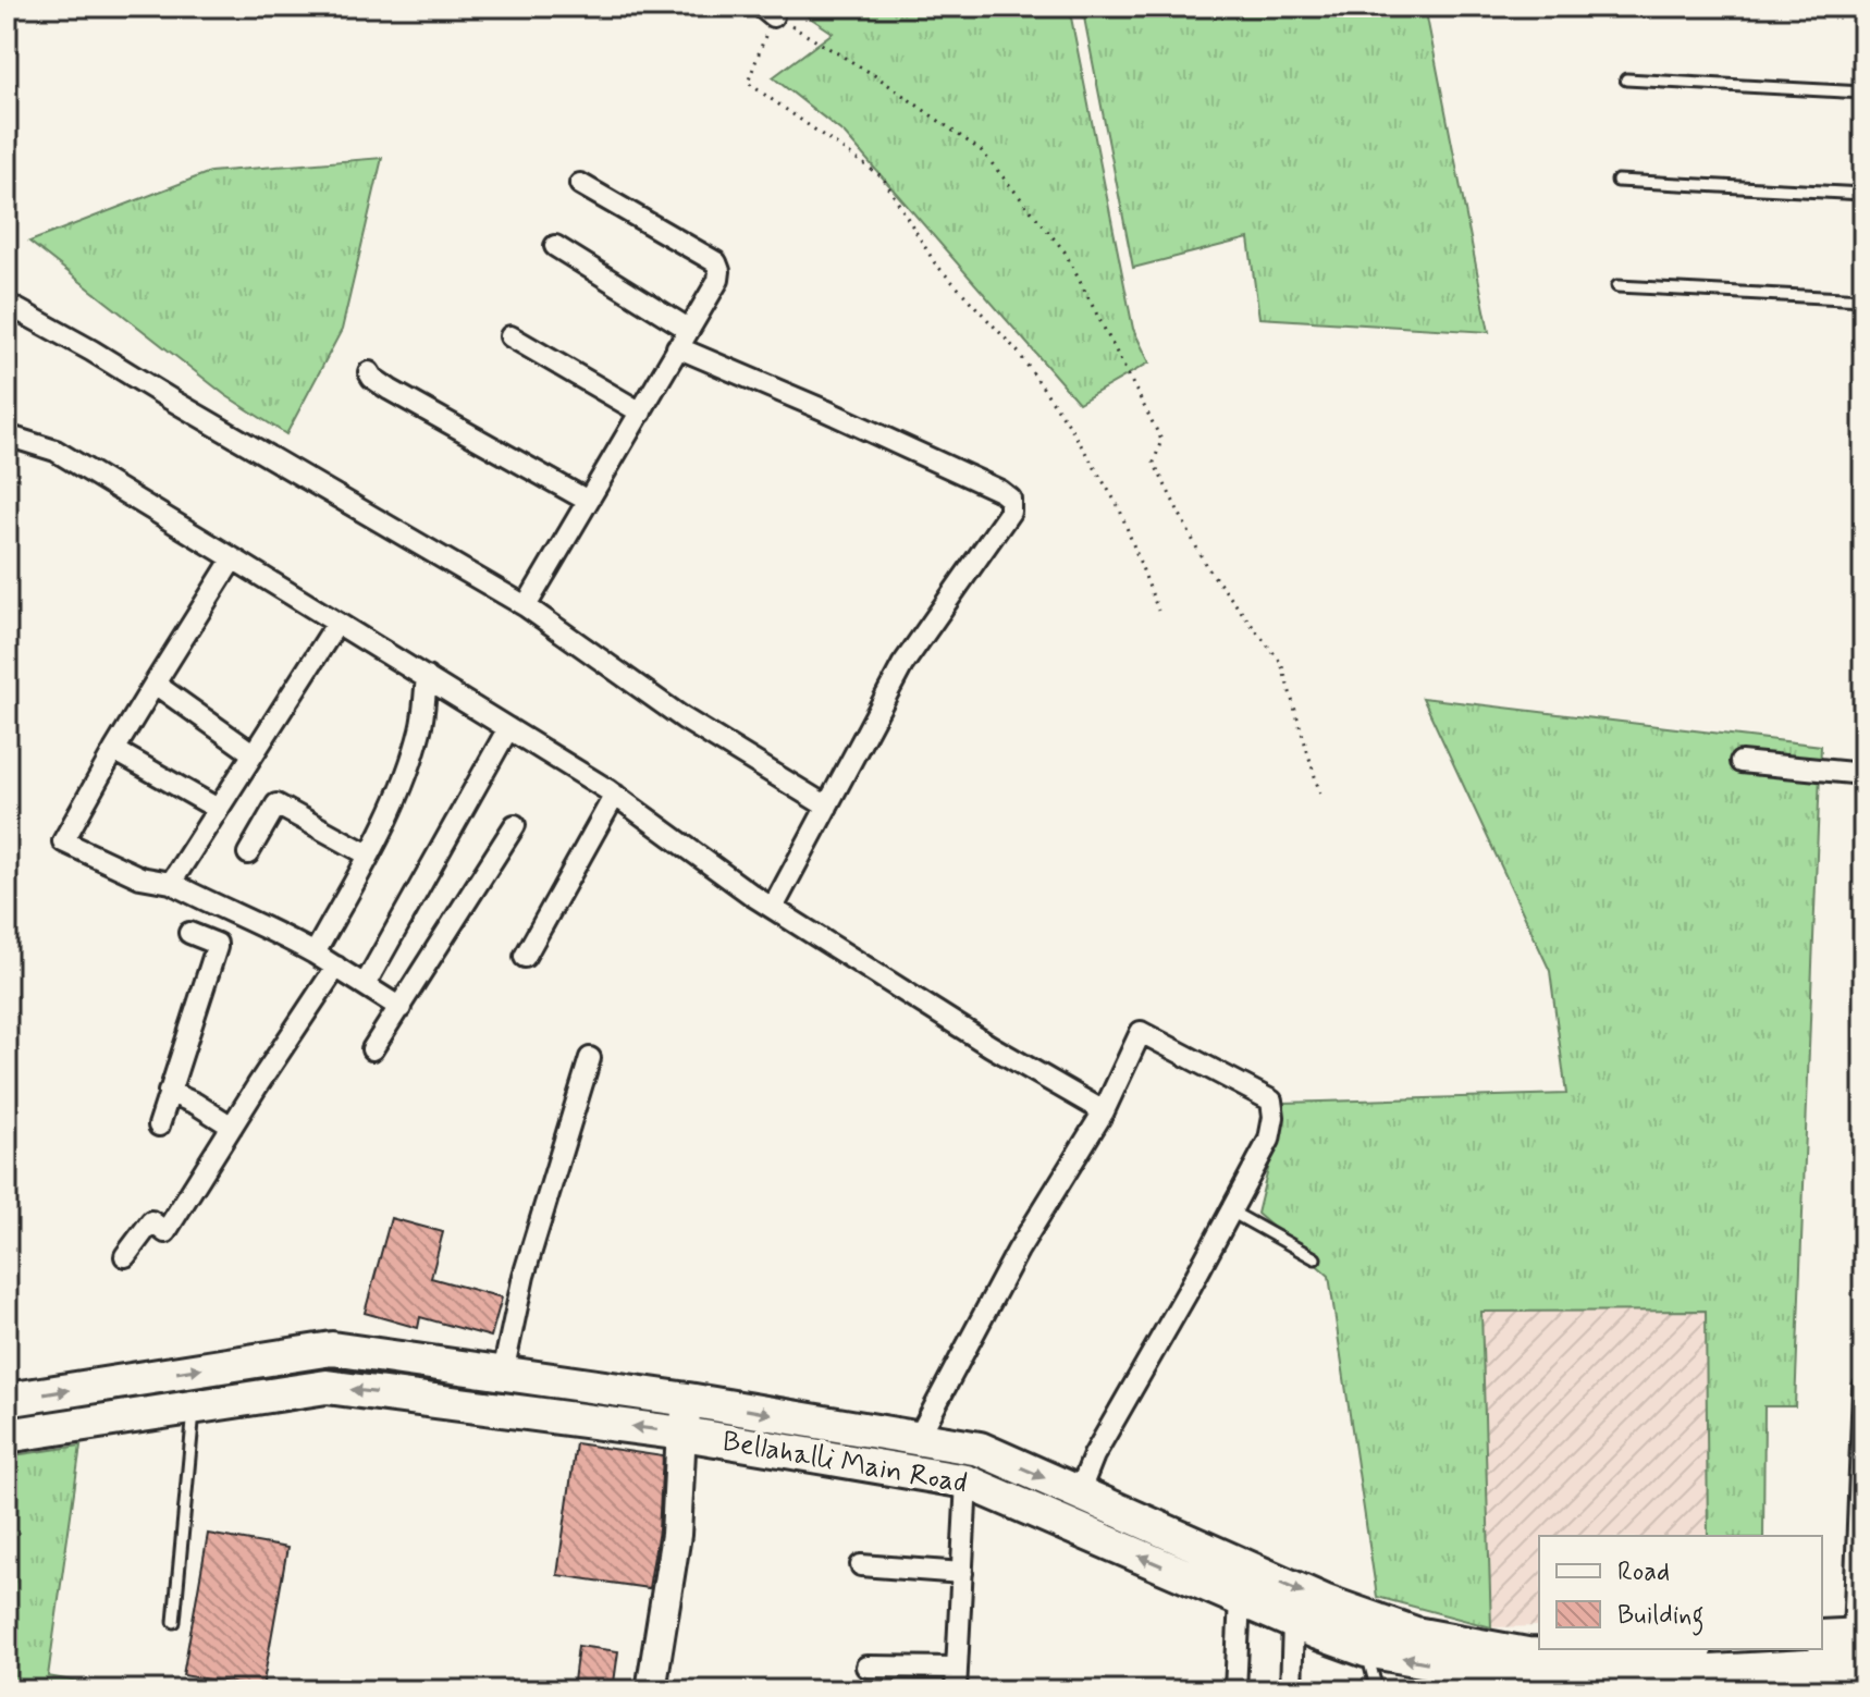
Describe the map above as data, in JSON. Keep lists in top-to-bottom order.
{
  "streets": {
    "main road": ["Bellahalli Main Road"]
  },
  "legend": ["Road", "Building"]
}
